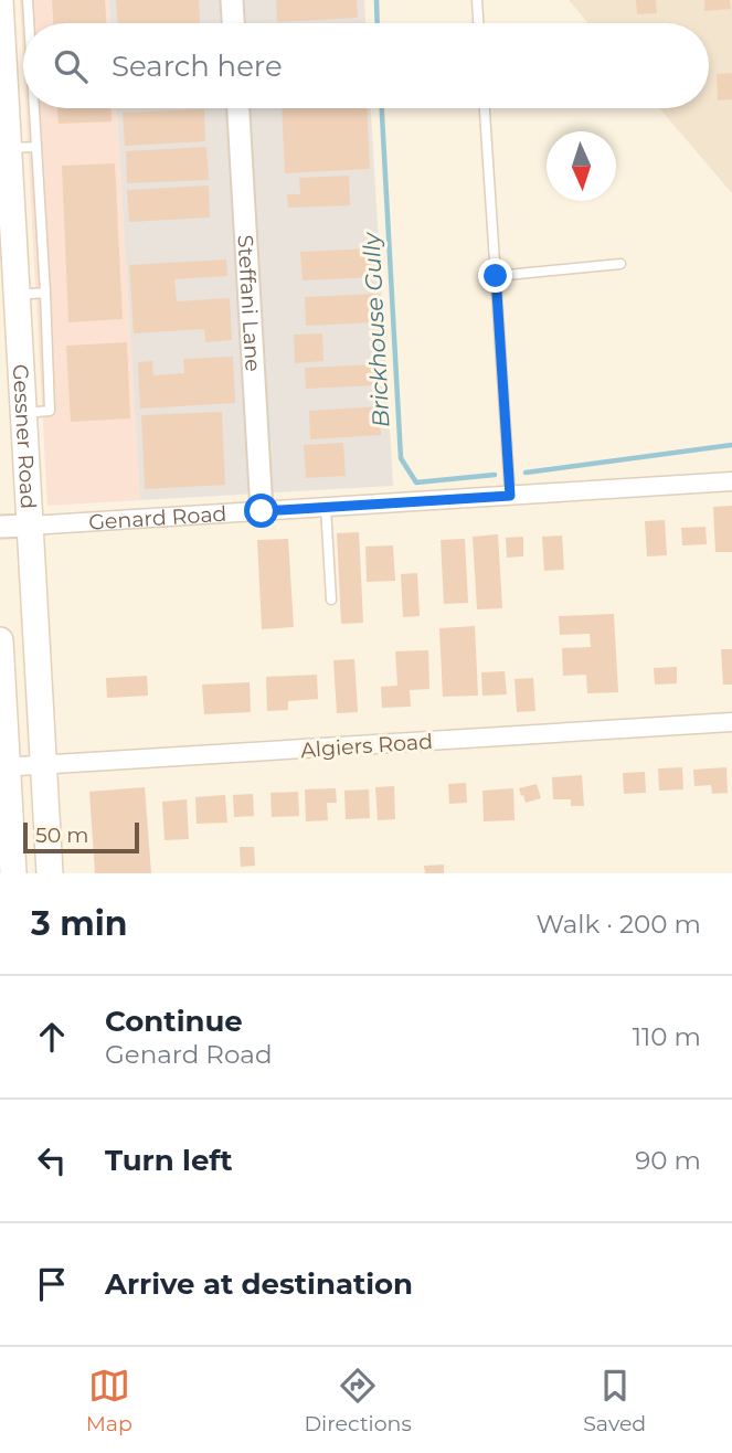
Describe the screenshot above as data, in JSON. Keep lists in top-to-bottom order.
{
  "streets": {
    "main road": ["Gessner Road"],
    "street": ["Steffani Lane", "Genard Road", "Algiers Road"]
  },
  "crossings": [
    ["Steffani Lane", "Genard Road"],
    ["Gessner Road", "Genard Road"],
    ["Gessner Road", "Algiers Road"]
  ],
  "water": ["Brickhouse Gully"],
  "scale_bar": "50 m",
  "north": "bottom",
  "page": {
    "search": "Search here",
    "scale": "50 m",
    "heading": ["3 min", "Walk · 200 m"],
    "list": [
      ["Continue", "Genard Road", "110 m"],
      ["Turn left", "90 m"],
      "Arrive at destination"
    ],
    "nav": ["Map", "Directions", "Saved"]
  }
}
